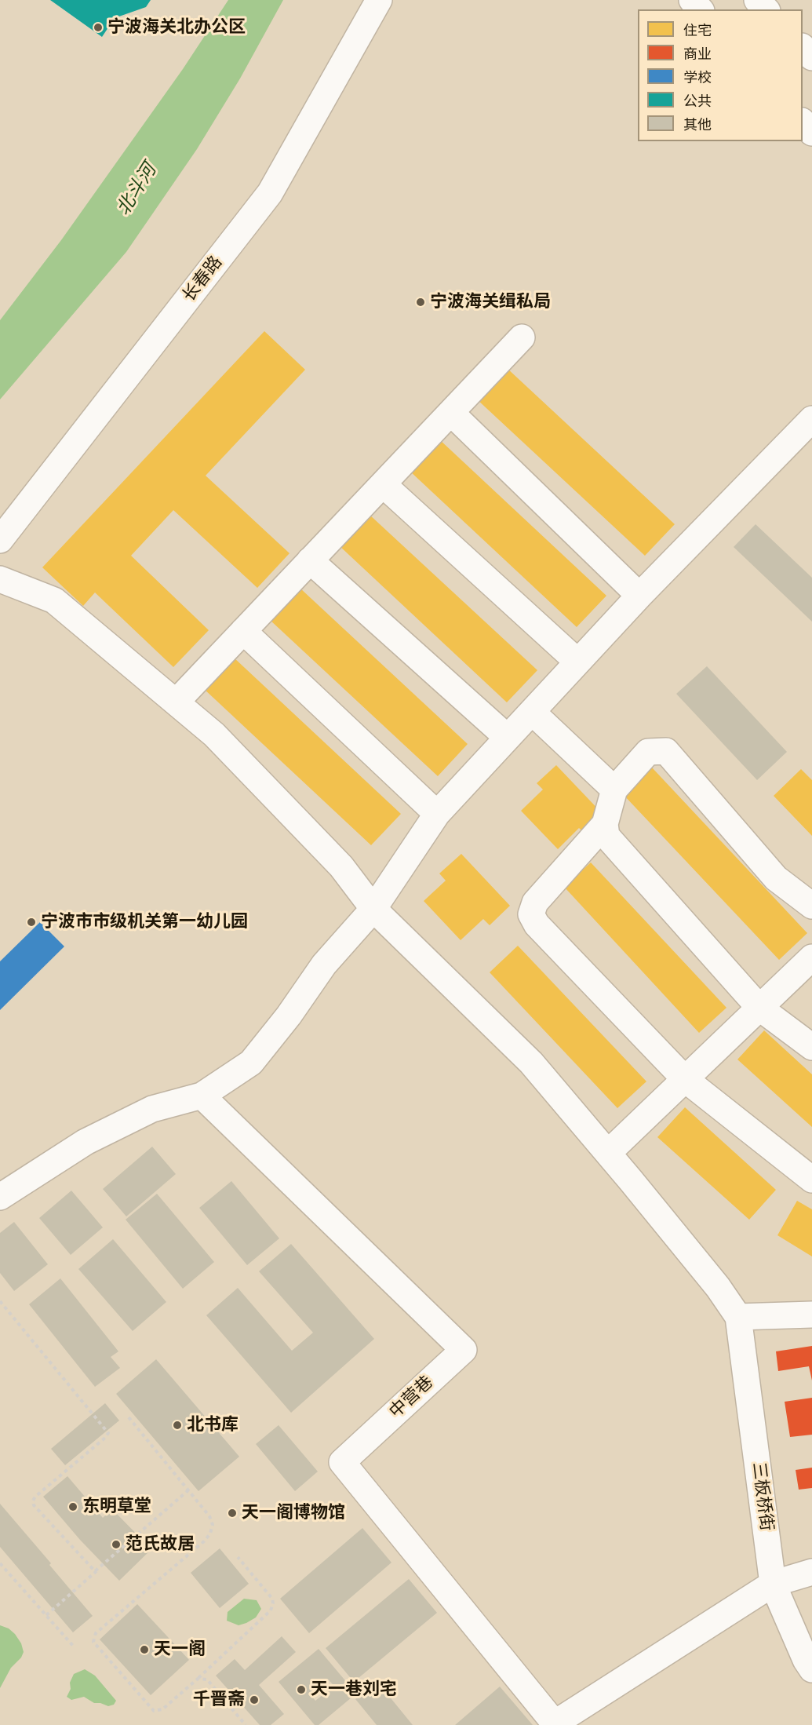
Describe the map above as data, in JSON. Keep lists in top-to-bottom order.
{
  "streets": {
    "street": ["长春路", "中营巷", "三板桥街"]
  },
  "water": ["北斗河"],
  "places": [
    "宁波海关北办公区",
    "宁波海关缉私局",
    "宁波市市级机关第一幼儿园",
    "北书库",
    "东明草堂",
    "天一阁博物馆",
    "范氏故居",
    "天一阁",
    "天一巷刘宅",
    "千晋斋"
  ],
  "legend": [
    "住宅",
    "商业",
    "学校",
    "公共",
    "其他"
  ]
}
